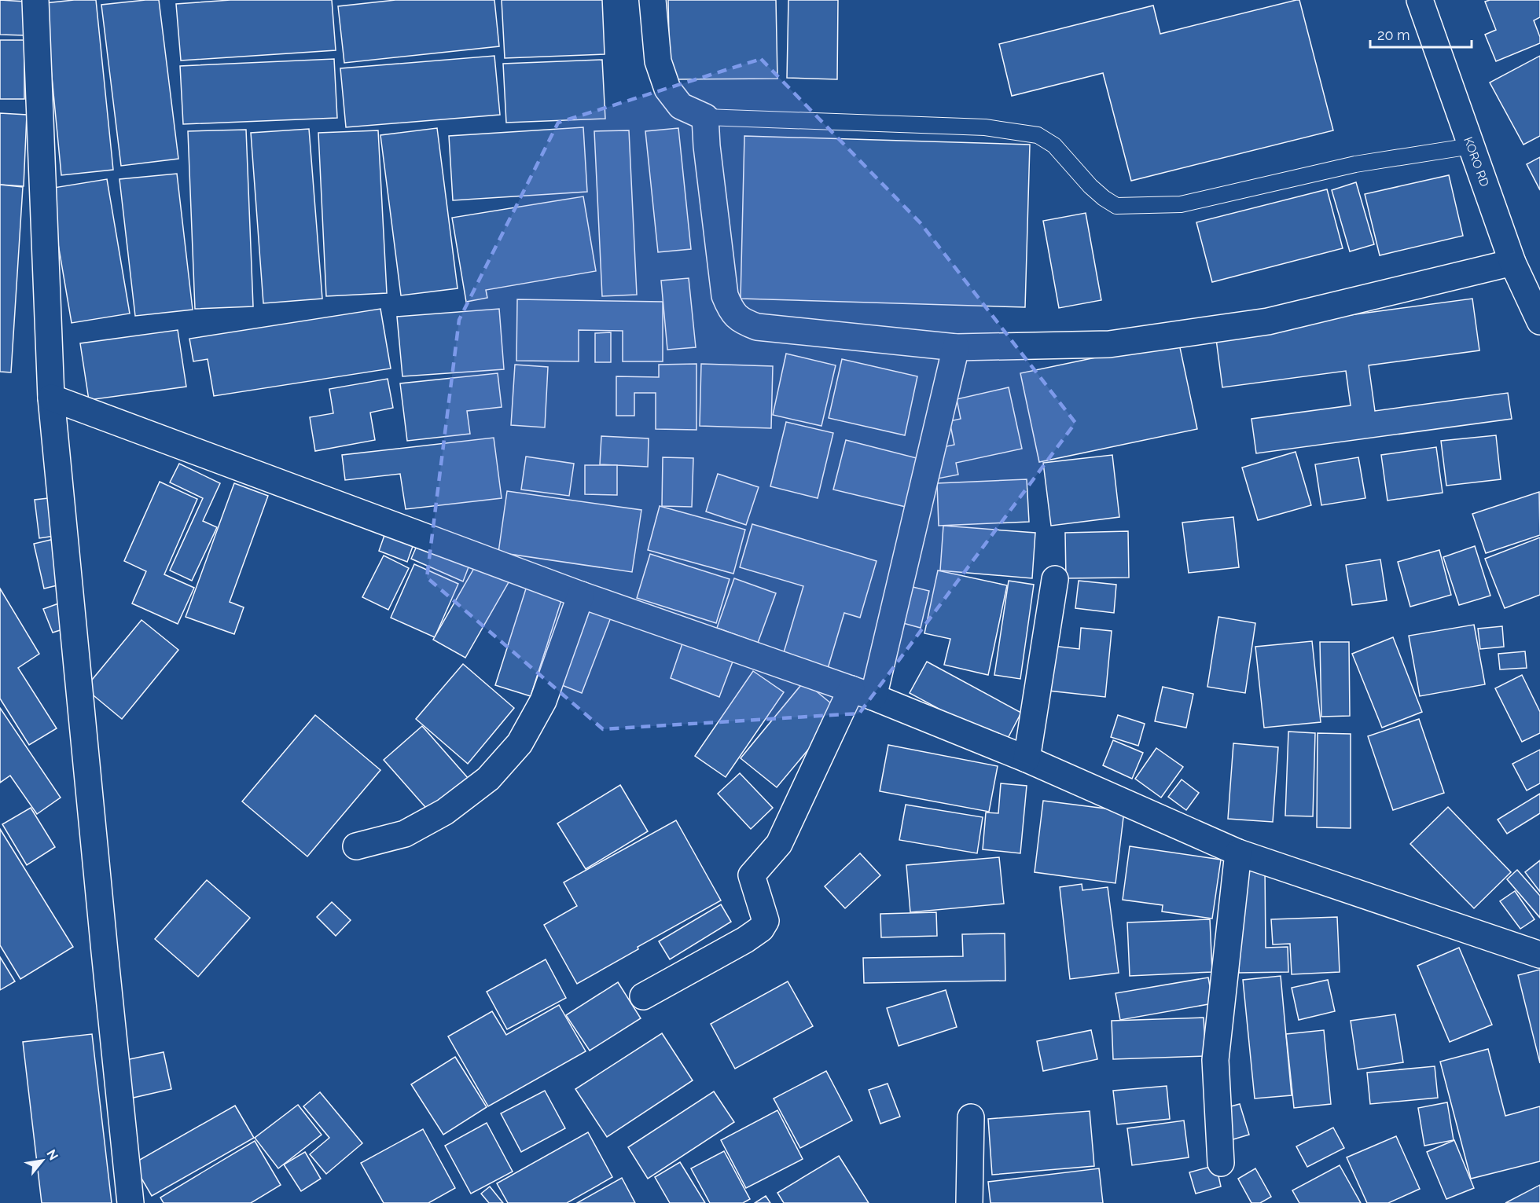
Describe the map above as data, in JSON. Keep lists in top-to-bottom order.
{
  "streets": {
    "street": ["KORO RD"]
  },
  "scale_bar": "20 m",
  "north": "top right"
}
